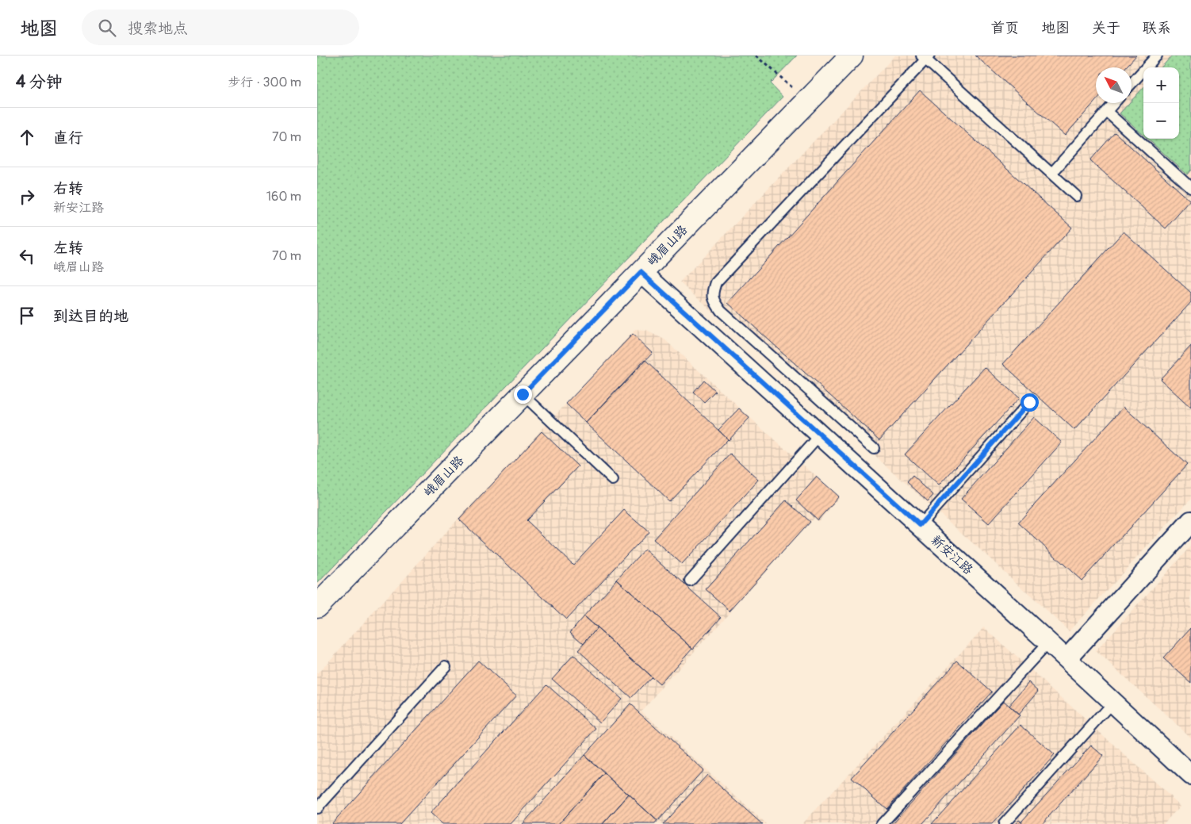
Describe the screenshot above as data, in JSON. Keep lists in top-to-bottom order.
{
  "streets": {
    "street": ["峨眉山路", "新安江路"]
  },
  "crossings": [
    ["峨眉山路", "新安江路"]
  ],
  "north": "top left",
  "page": {
    "header": "地图",
    "search": "搜索地点",
    "nav": [
      "首页",
      "地图",
      "关于",
      "联系"
    ],
    "heading": ["4 分钟", "步行 · 300 m"],
    "map_buttons": ["+", "−"],
    "list": [
      ["直行", "70 m"],
      ["右转", "新安江路", "160 m"],
      ["左转", "峨眉山路", "70 m"],
      "到达目的地"
    ]
  }
}
